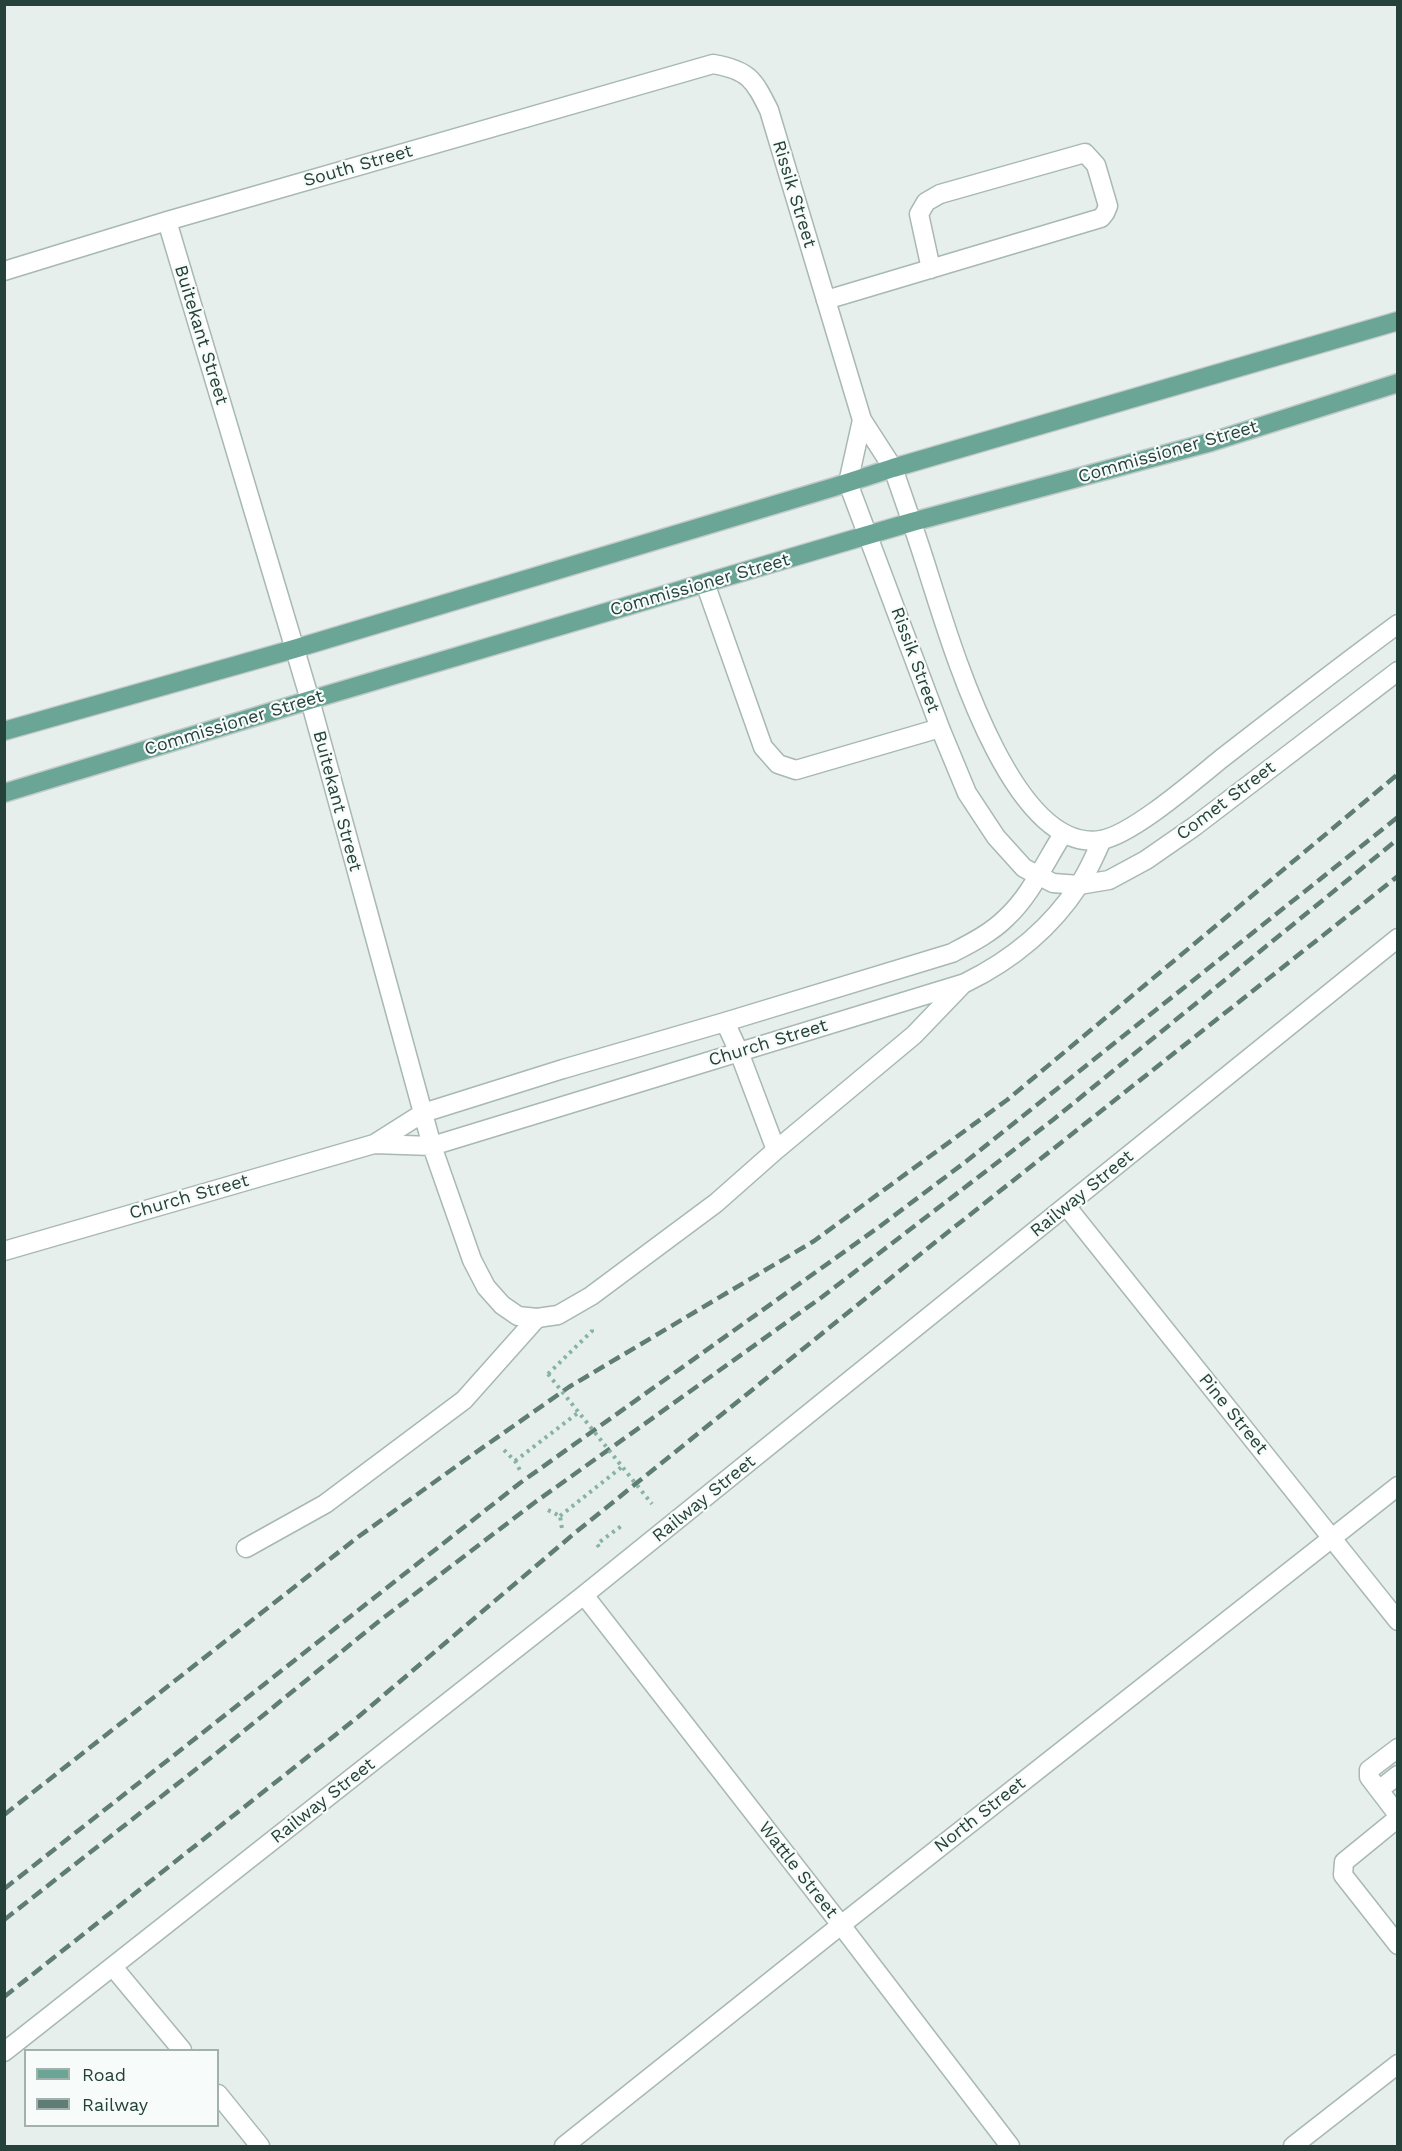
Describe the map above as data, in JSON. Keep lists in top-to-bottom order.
{
  "streets": {
    "main road": ["Commissioner Street"],
    "street": [
      "South Street",
      "Rissik Street",
      "Buitekant Street",
      "Comet Street",
      "Church Street",
      "Railway Street",
      "Pine Street",
      "North Street",
      "Wattle Street"
    ]
  },
  "crossings": [
    ["South Street", "Rissik Street"],
    ["South Street", "Buitekant Street"],
    ["Rissik Street", "Commissioner Street"],
    ["Rissik Street", "Comet Street"],
    ["Rissik Street", "Church Street"],
    ["Buitekant Street", "Commissioner Street"],
    ["Buitekant Street", "Church Street"],
    ["Comet Street", "Church Street"],
    ["Railway Street", "Pine Street"],
    ["Railway Street", "Wattle Street"],
    ["Pine Street", "North Street"],
    ["North Street", "Wattle Street"]
  ],
  "legend": ["Road", "Railway"]
}
